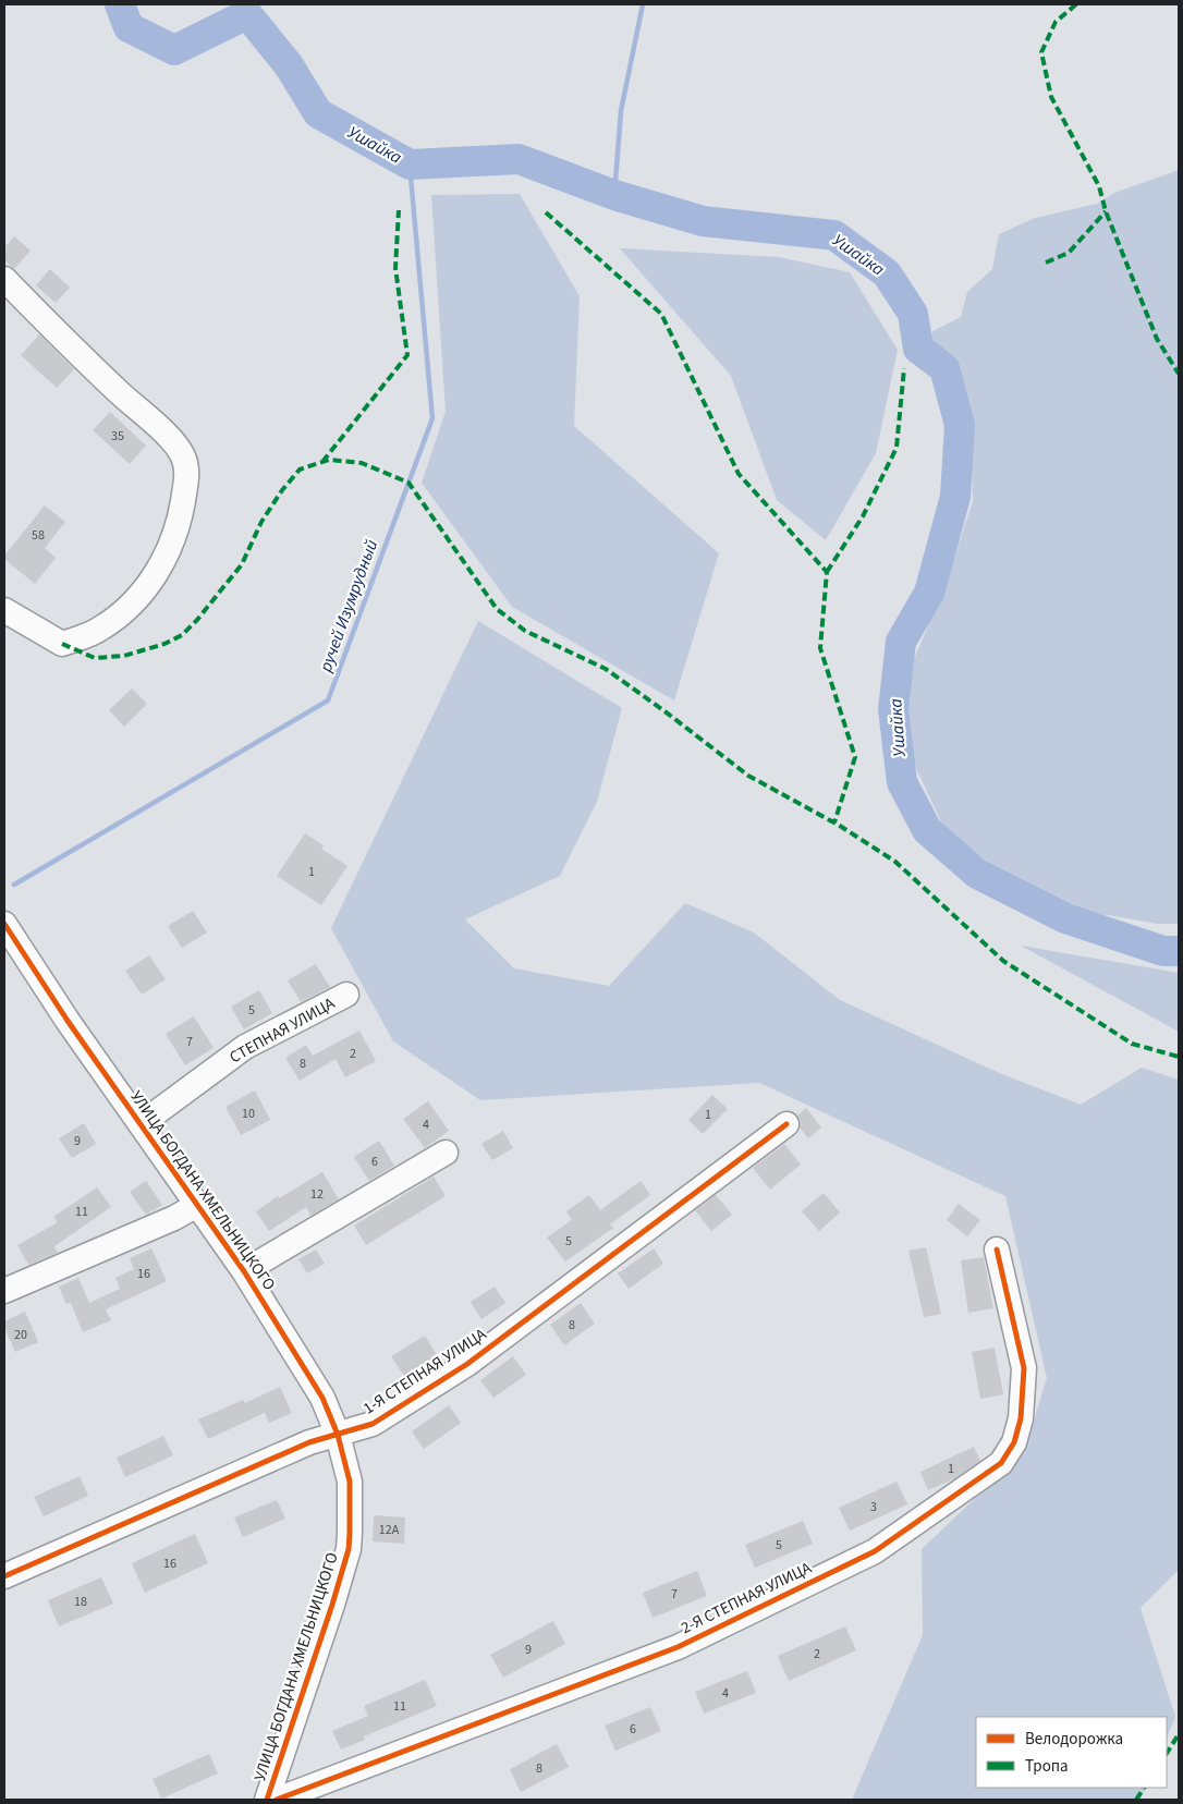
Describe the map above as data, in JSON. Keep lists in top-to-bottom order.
{
  "streets": {
    "street": [
      "СТЕПНАЯ УЛИЦА",
      "УЛИЦА БОГДАНА ХМЕЛЬНИЦКОГО",
      "1-Я СТЕПНАЯ УЛИЦА",
      "2-Я СТЕПНАЯ УЛИЦА"
    ]
  },
  "crossings": [
    ["СТЕПНАЯ УЛИЦА", "УЛИЦА БОГДАНА ХМЕЛЬНИЦКОГО"],
    ["УЛИЦА БОГДАНА ХМЕЛЬНИЦКОГО", "1-Я СТЕПНАЯ УЛИЦА"]
  ],
  "water": ["Ушайка", "ручей Изумрудный"],
  "house_numbers": [
    "35",
    "58",
    "1",
    "5",
    "7",
    "2",
    "8",
    "10",
    "1",
    "4",
    "9",
    "6",
    "12",
    "11",
    "5",
    "16",
    "8",
    "20",
    "1",
    "3",
    "12А",
    "5",
    "16",
    "7",
    "18",
    "9",
    "2",
    "4",
    "11",
    "6",
    "8"
  ],
  "legend": ["Велодорожка", "Тропа"]
}
